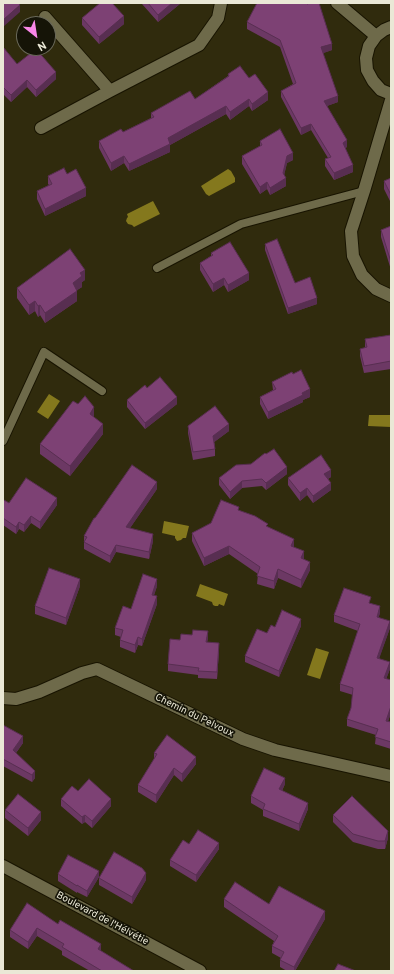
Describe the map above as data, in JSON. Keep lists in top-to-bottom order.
{
  "streets": {
    "street": ["Chemin du Pelvoux", "Boulevard de l'Hélvétie"]
  },
  "north": "bottom right"
}
